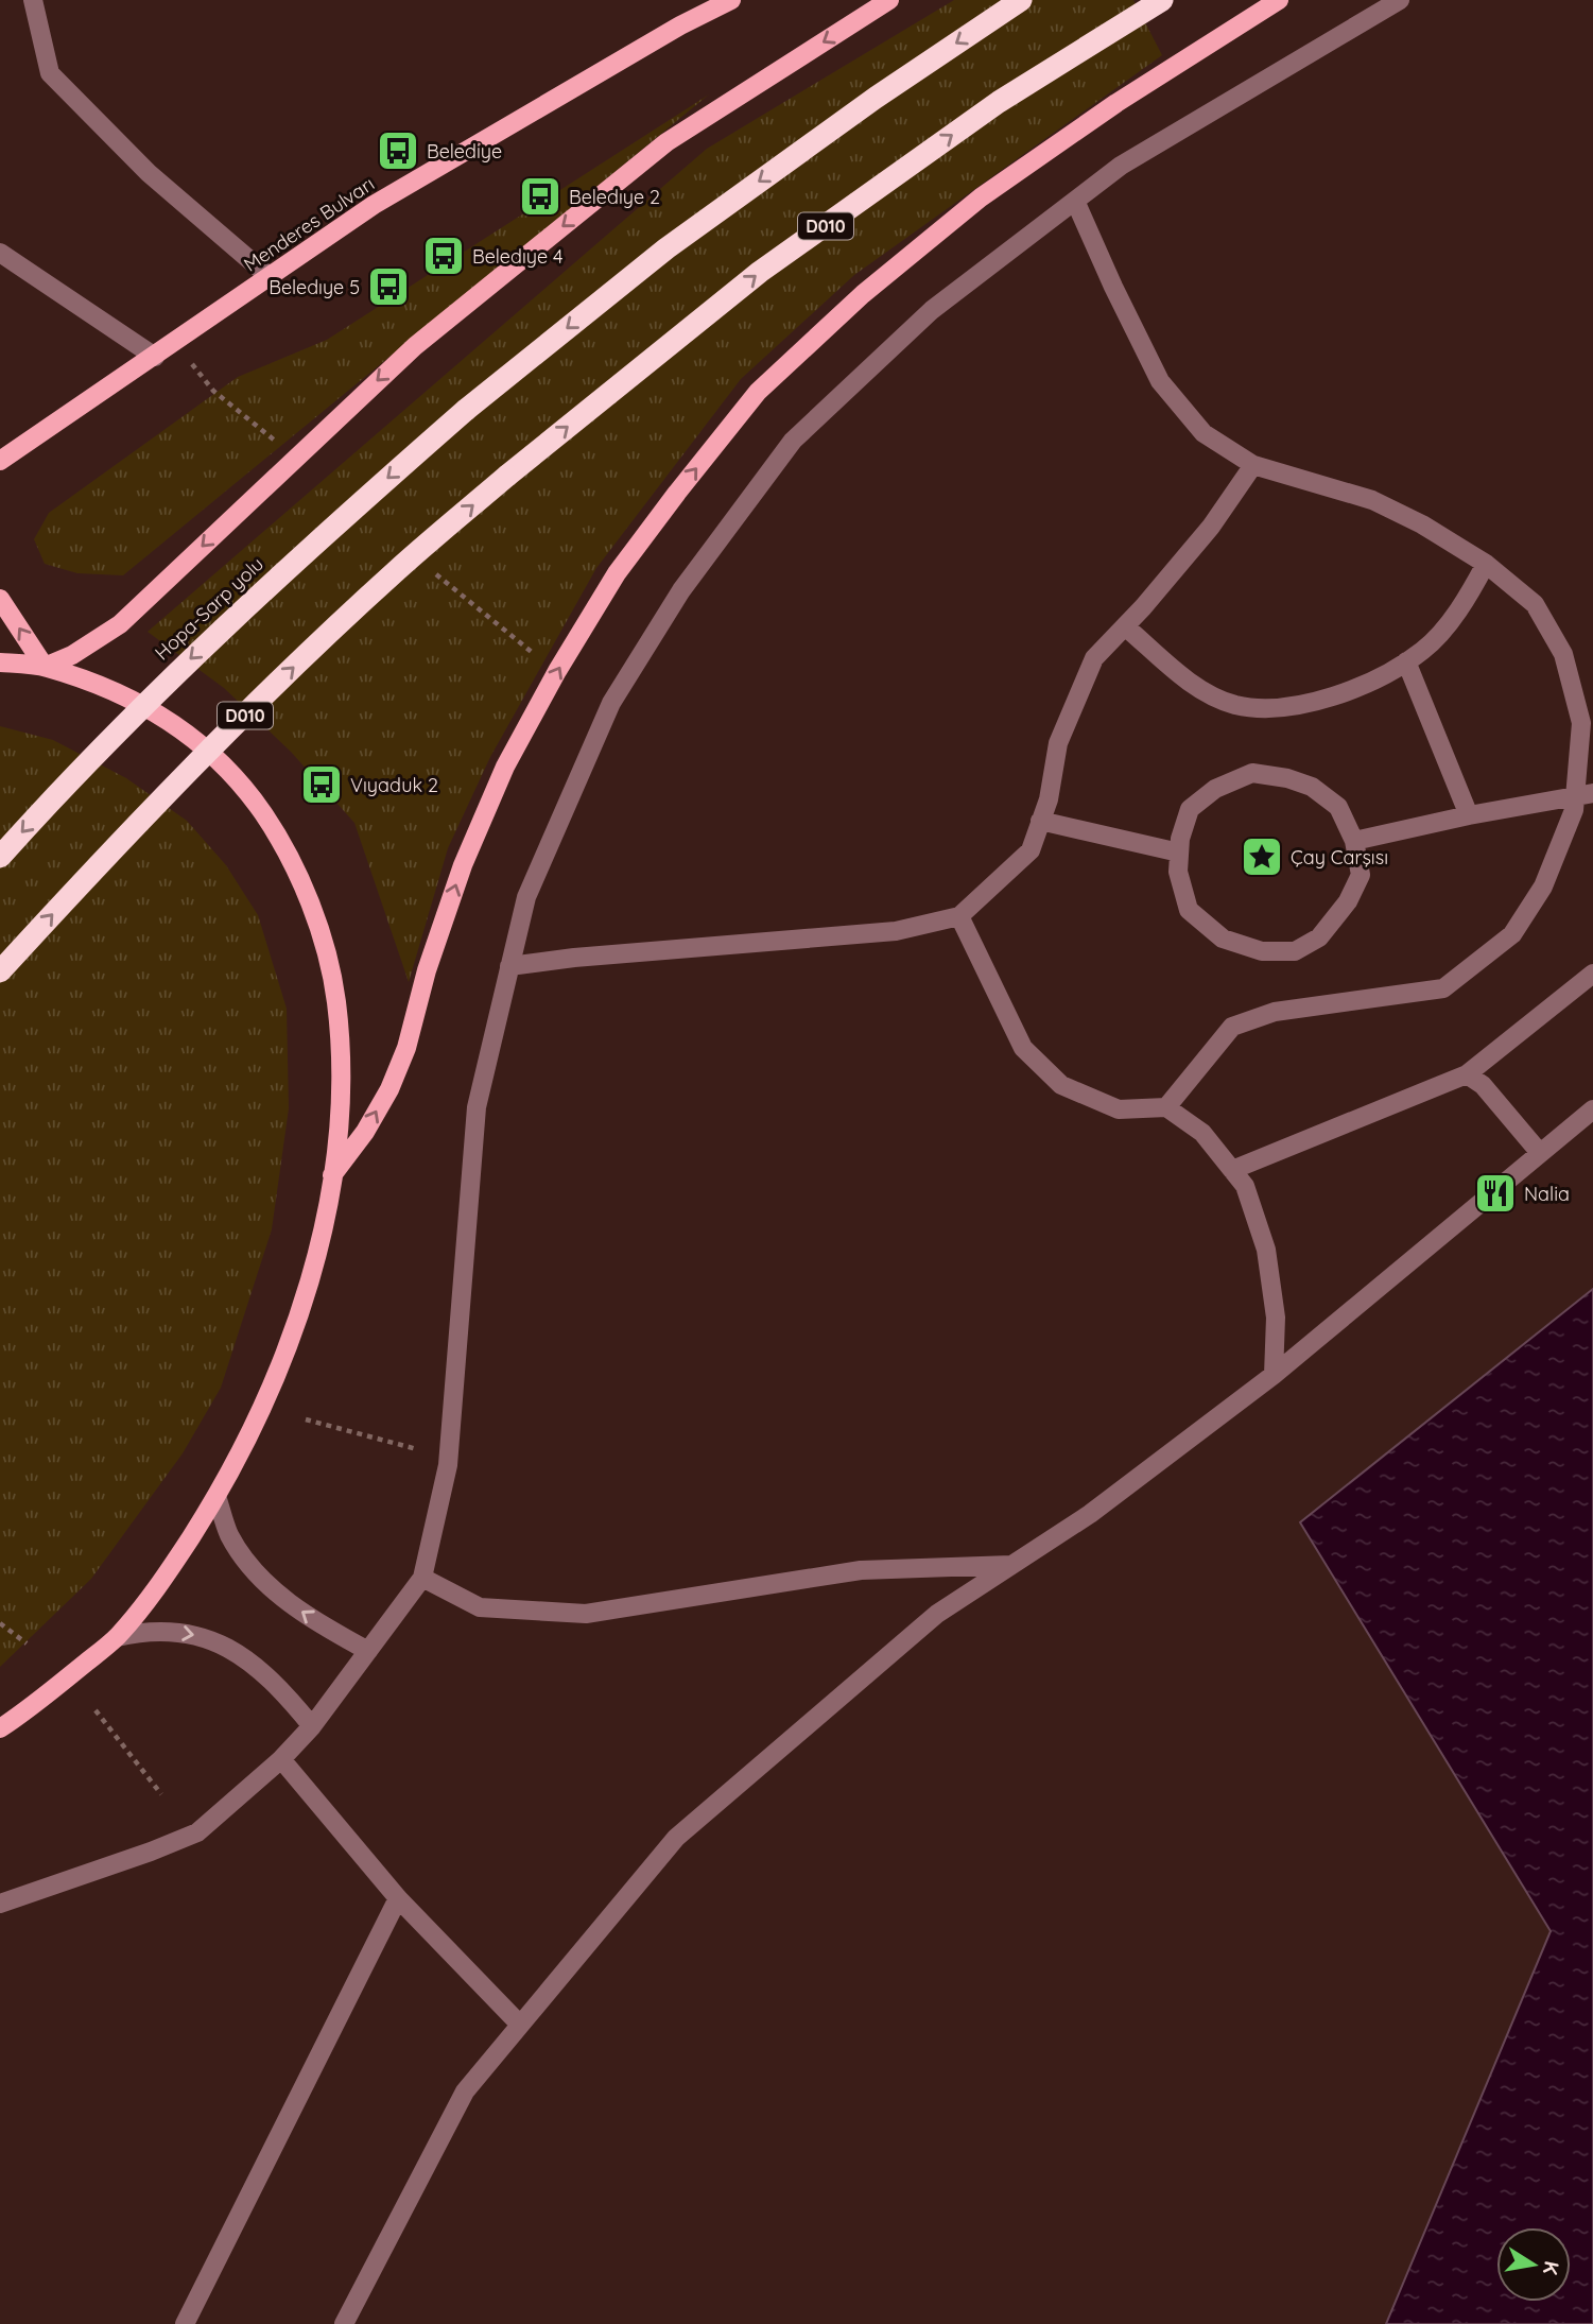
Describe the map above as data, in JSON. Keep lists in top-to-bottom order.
{
  "streets": {
    "highway": ["D010", "Hopa-Sarp yolu"],
    "main road": ["Menderes Bulvarı"]
  },
  "places": {
    "bus stop": [
      "Belediye",
      "Beledıye 2",
      "Beledıye 4",
      "Beledıye 5",
      "Vıyaduk 2"
    ],
    "place": ["Çay Carşısı"],
    "restaurant": ["Nalia"]
  },
  "north": "right"
}
